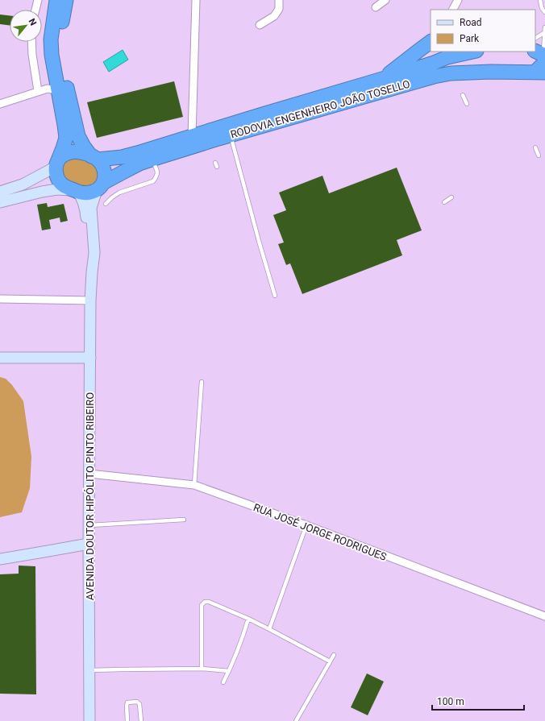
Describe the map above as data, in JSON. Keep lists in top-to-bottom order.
{
  "streets": {
    "highway": ["RODOVIA ENGENHEIRO JOÃO TOSELLO"],
    "main road": ["AVENIDA DOUTOR HIPÓLITO PINTO RIBEIRO"],
    "street": ["RUA JOSÉ JORGE RODRIGUES"]
  },
  "crossings": [
    ["RODOVIA ENGENHEIRO JOÃO TOSELLO", "AVENIDA DOUTOR HIPÓLITO PINTO RIBEIRO"],
    ["AVENIDA DOUTOR HIPÓLITO PINTO RIBEIRO", "RUA JOSÉ JORGE RODRIGUES"]
  ],
  "legend": ["Road", "Park"],
  "scale_bar": "100 m",
  "north": "top right"
}
